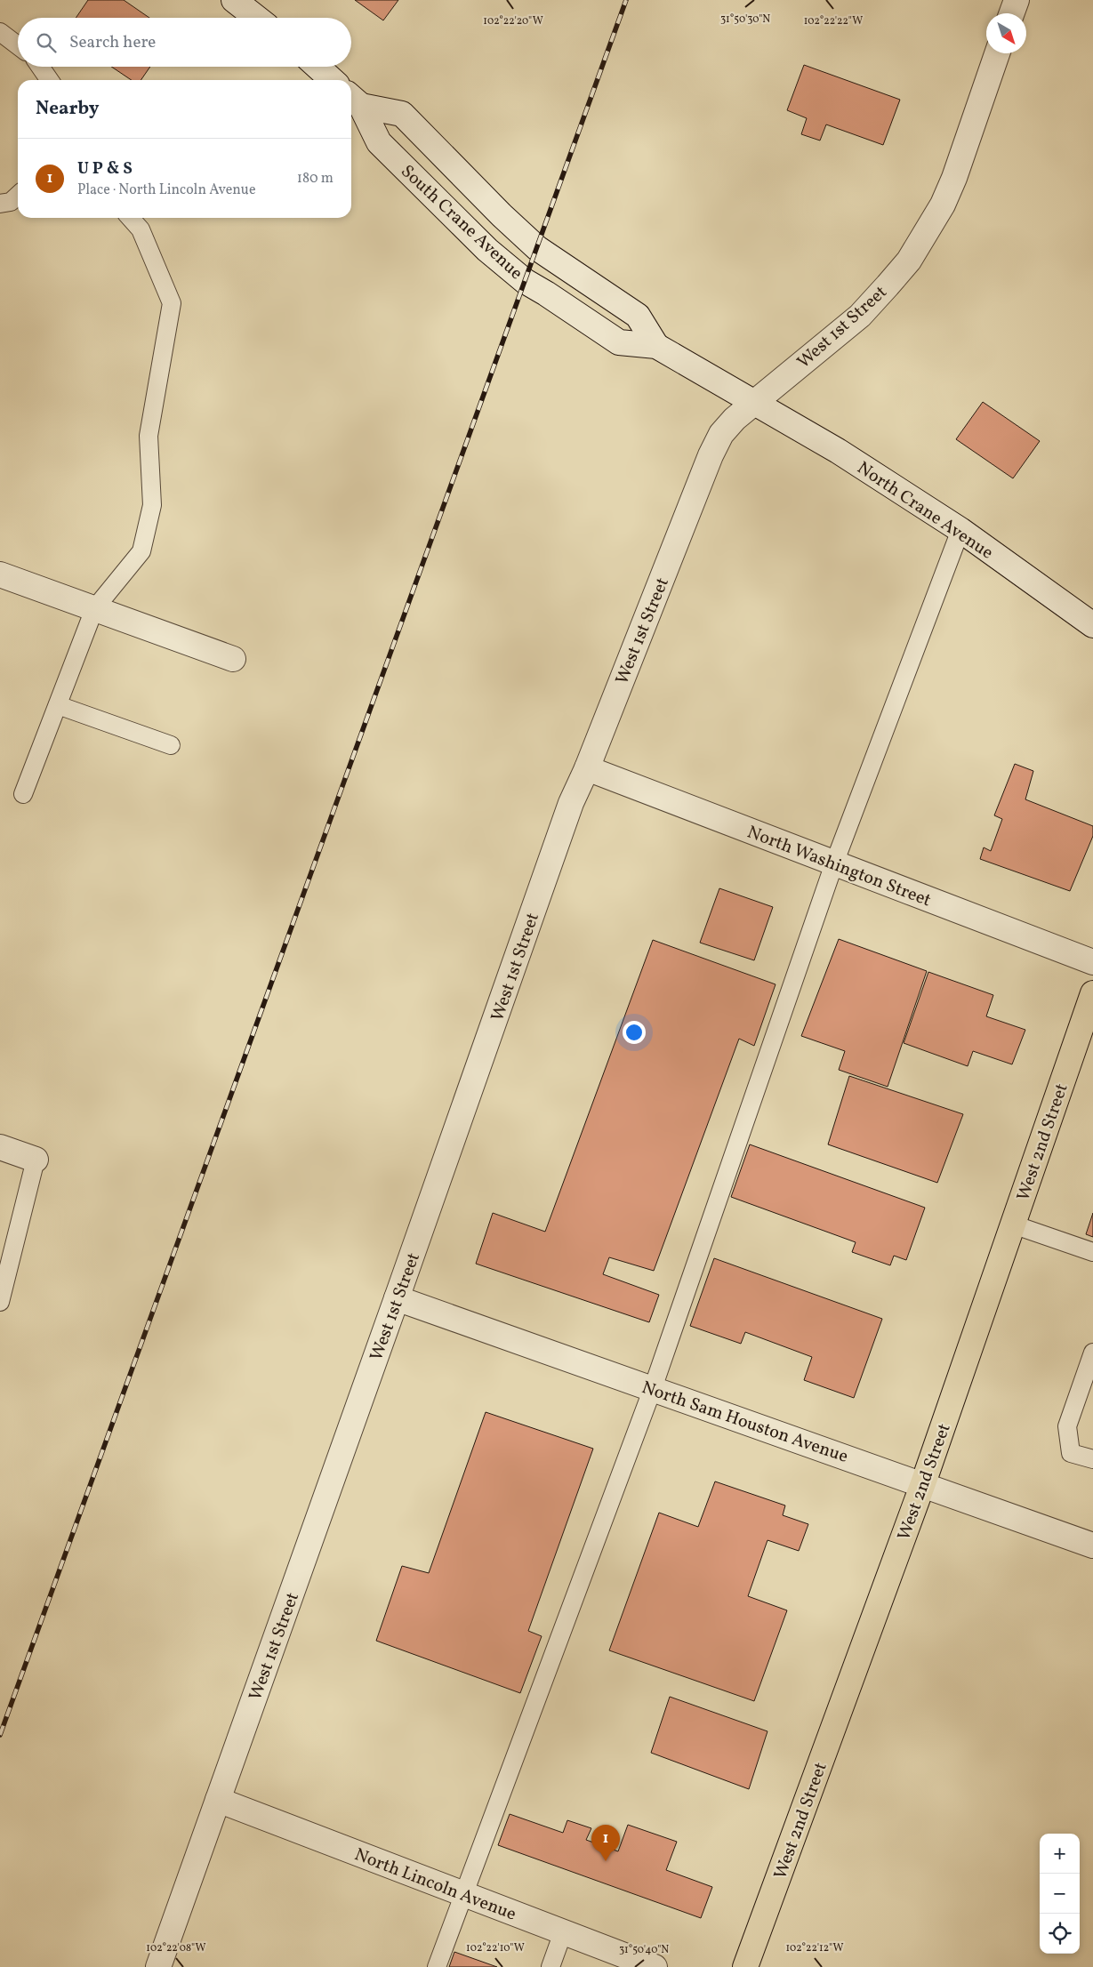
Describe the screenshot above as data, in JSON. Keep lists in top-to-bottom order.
{
  "streets": {
    "main road": ["West 2nd Street"],
    "street": [
      "South Crane Avenue",
      "West 1st Street",
      "North Crane Avenue",
      "North Washington Street",
      "North Sam Houston Avenue",
      "North Lincoln Avenue"
    ]
  },
  "crossings": [
    ["South Crane Avenue", "West 1st Street"],
    ["South Crane Avenue", "North Crane Avenue"],
    ["West 1st Street", "North Crane Avenue"],
    ["West 1st Street", "North Washington Street"],
    ["West 1st Street", "North Sam Houston Avenue"],
    ["West 1st Street", "North Lincoln Avenue"],
    ["West 2nd Street", "North Sam Houston Avenue"]
  ],
  "north": "bottom right",
  "page": {
    "search": "Search here",
    "heading": "Nearby",
    "list": [
      {
        "mark": "1",
        "name": "U P & S",
        "note": "Place · North Lincoln Avenue",
        "value": "180 m"
      }
    ],
    "pins": "1",
    "map_buttons": ["+", "−"]
  },
  "coordinates": [
    "31°50'30\"N",
    "102°22'20\"W",
    "102°22'22\"W",
    "102°22'08\"W",
    "102°22'10\"W",
    "102°22'12\"W",
    "31°50'40\"N"
  ]
}
